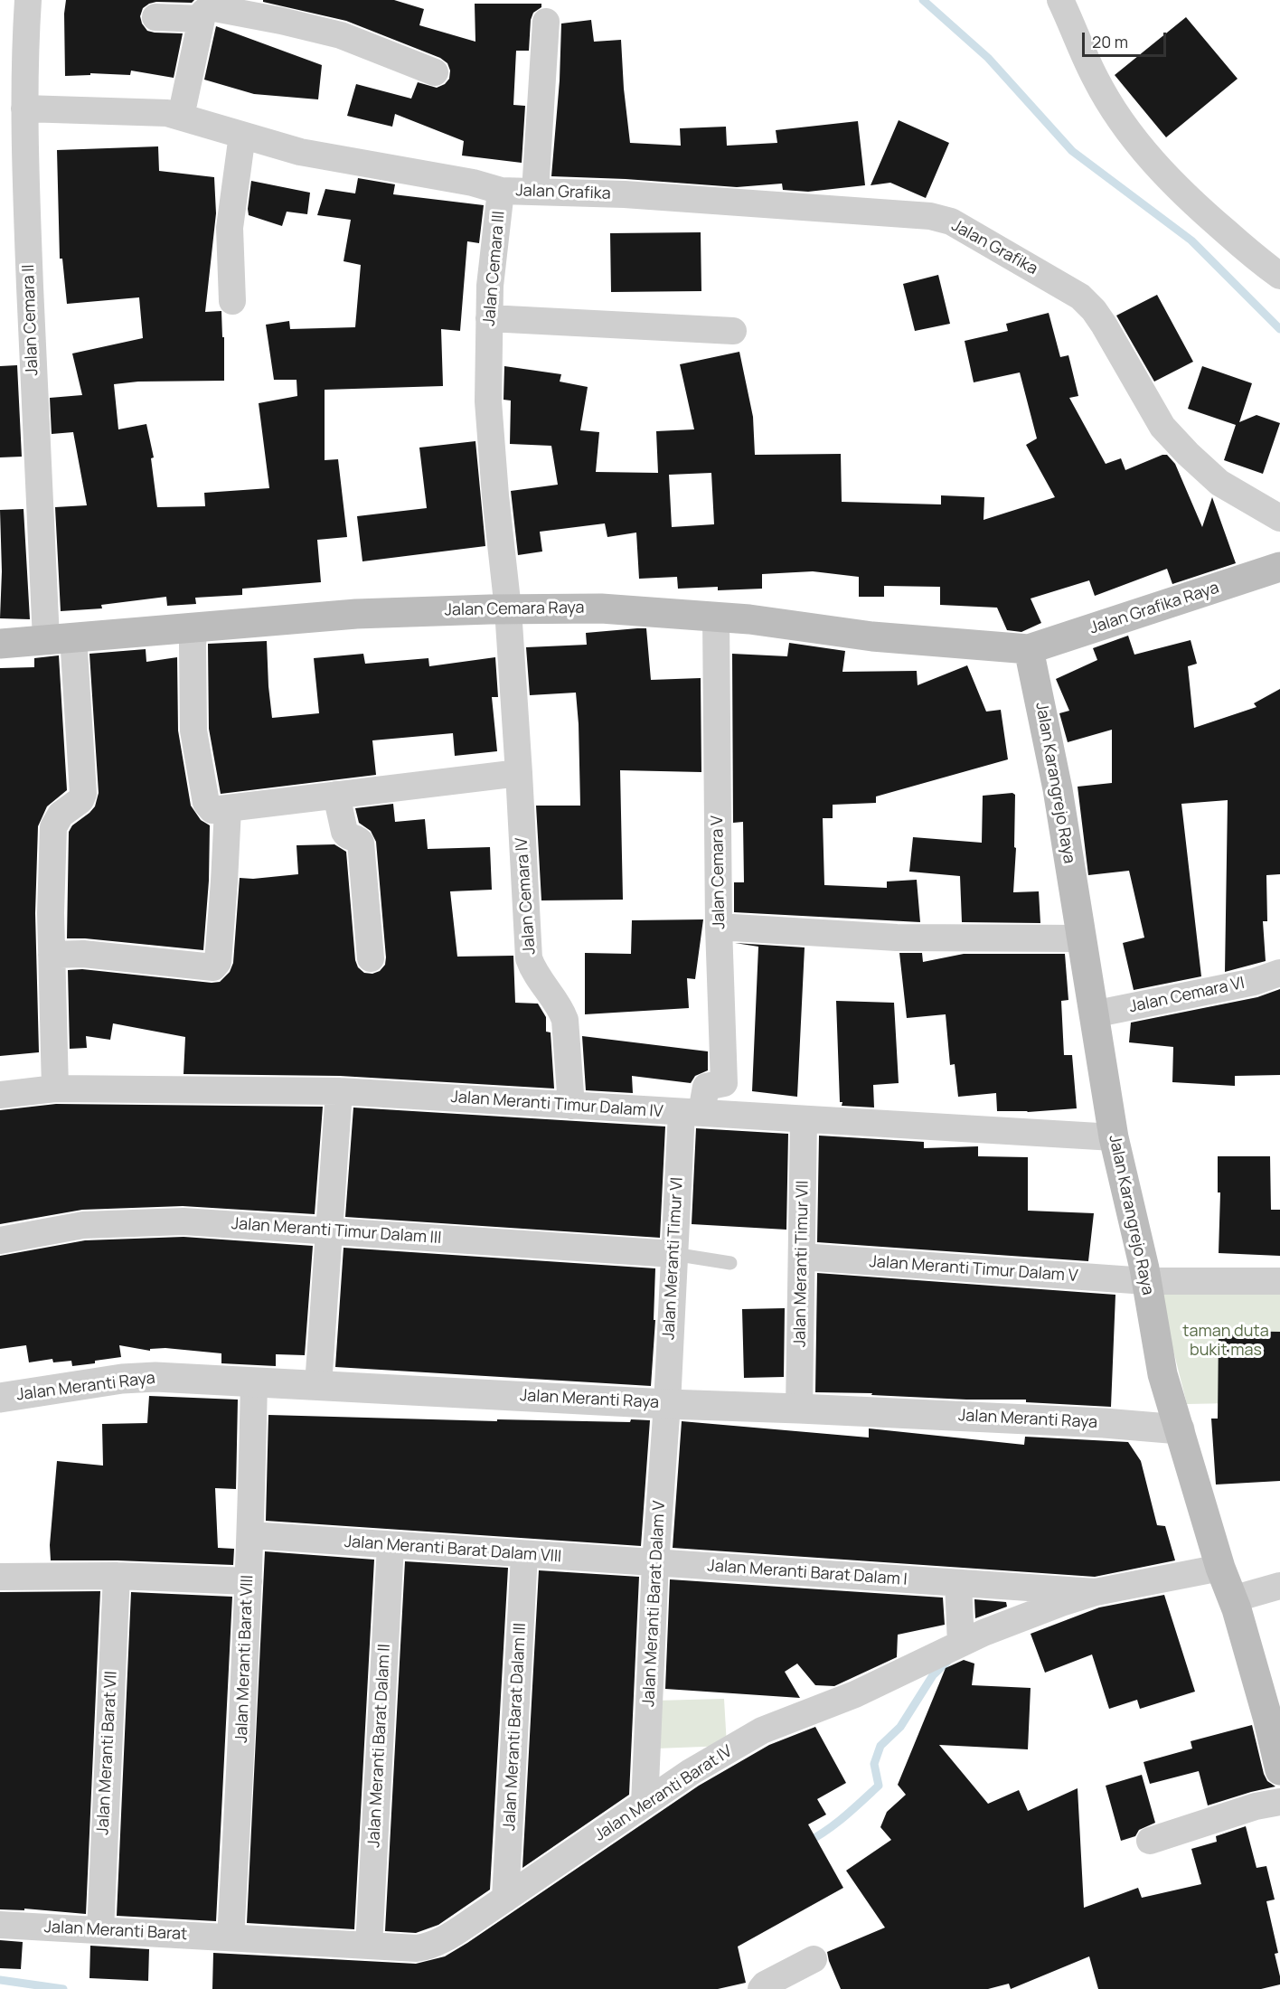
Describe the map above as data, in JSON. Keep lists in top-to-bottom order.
{
  "streets": {
    "main road": ["Jalan Grafika Raya", "Jalan Cemara Raya", "Jalan Karangrejo Raya"],
    "street": [
      "Jalan Grafika",
      "Jalan Cemara III",
      "Jalan Cemara II",
      "Jalan Cemara V",
      "Jalan Cemara IV",
      "Jalan Cemara VI",
      "Jalan Meranti Timur Dalam IV",
      "Jalan Meranti Timur Dalam III",
      "Jalan Meranti Timur VI",
      "Jalan Meranti Timur VII",
      "Jalan Meranti Timur Dalam V",
      "Jalan Meranti Raya",
      "Jalan Meranti Barat Dalam VIII",
      "Jalan Meranti Barat Dalam I",
      "Jalan Meranti Barat Dalam V",
      "Jalan Meranti Barat VIII",
      "Jalan Meranti Barat Dalam III",
      "Jalan Meranti Barat Dalam II",
      "Jalan Meranti Barat VII",
      "Jalan Meranti Barat IV",
      "Jalan Meranti Barat"
    ]
  },
  "crossings": [
    ["Jalan Grafika", "Jalan Cemara III"],
    ["Jalan Cemara III", "Jalan Cemara II"],
    ["Jalan Cemara III", "Jalan Cemara Raya"],
    ["Jalan Cemara III", "Jalan Cemara IV"],
    ["Jalan Cemara II", "Jalan Cemara Raya"],
    ["Jalan Cemara II", "Jalan Meranti Timur Dalam IV"],
    ["Jalan Grafika Raya", "Jalan Cemara Raya"],
    ["Jalan Grafika Raya", "Jalan Karangrejo Raya"],
    ["Jalan Cemara Raya", "Jalan Karangrejo Raya"],
    ["Jalan Cemara Raya", "Jalan Cemara V"],
    ["Jalan Cemara Raya", "Jalan Cemara IV"],
    ["Jalan Karangrejo Raya", "Jalan Cemara VI"],
    ["Jalan Karangrejo Raya", "Jalan Meranti Timur Dalam IV"],
    ["Jalan Karangrejo Raya", "Jalan Meranti Timur Dalam V"],
    ["Jalan Karangrejo Raya", "Jalan Meranti Raya"],
    ["Jalan Karangrejo Raya", "Jalan Meranti Barat Dalam I"],
    ["Jalan Cemara V", "Jalan Meranti Timur Dalam IV"],
    ["Jalan Cemara V", "Jalan Meranti Timur VI"],
    ["Jalan Cemara IV", "Jalan Meranti Timur Dalam IV"],
    ["Jalan Meranti Timur Dalam IV", "Jalan Meranti Timur VI"],
    ["Jalan Meranti Timur Dalam IV", "Jalan Meranti Timur VII"],
    ["Jalan Meranti Timur Dalam III", "Jalan Meranti Timur VI"],
    ["Jalan Meranti Timur VI", "Jalan Meranti Raya"],
    ["Jalan Meranti Timur VI", "Jalan Meranti Barat Dalam V"],
    ["Jalan Meranti Timur VII", "Jalan Meranti Timur Dalam V"],
    ["Jalan Meranti Timur VII", "Jalan Meranti Raya"],
    ["Jalan Meranti Raya", "Jalan Meranti Barat Dalam V"],
    ["Jalan Meranti Raya", "Jalan Meranti Barat VIII"],
    ["Jalan Meranti Barat Dalam VIII", "Jalan Meranti Barat Dalam I"],
    ["Jalan Meranti Barat Dalam VIII", "Jalan Meranti Barat Dalam V"],
    ["Jalan Meranti Barat Dalam VIII", "Jalan Meranti Barat VIII"],
    ["Jalan Meranti Barat Dalam VIII", "Jalan Meranti Barat Dalam III"],
    ["Jalan Meranti Barat Dalam VIII", "Jalan Meranti Barat Dalam II"],
    ["Jalan Meranti Barat Dalam I", "Jalan Meranti Barat Dalam V"],
    ["Jalan Meranti Barat Dalam I", "Jalan Meranti Barat IV"],
    ["Jalan Meranti Barat Dalam V", "Jalan Meranti Barat IV"],
    ["Jalan Meranti Barat VIII", "Jalan Meranti Barat IV"],
    ["Jalan Meranti Barat VIII", "Jalan Meranti Barat"],
    ["Jalan Meranti Barat Dalam III", "Jalan Meranti Barat IV"],
    ["Jalan Meranti Barat Dalam II", "Jalan Meranti Barat IV"],
    ["Jalan Meranti Barat VII", "Jalan Meranti Barat"],
    ["Jalan Meranti Barat IV", "Jalan Meranti Barat"]
  ],
  "parks": ["taman duta bukit mas"],
  "scale_bar": "20 m"
}
